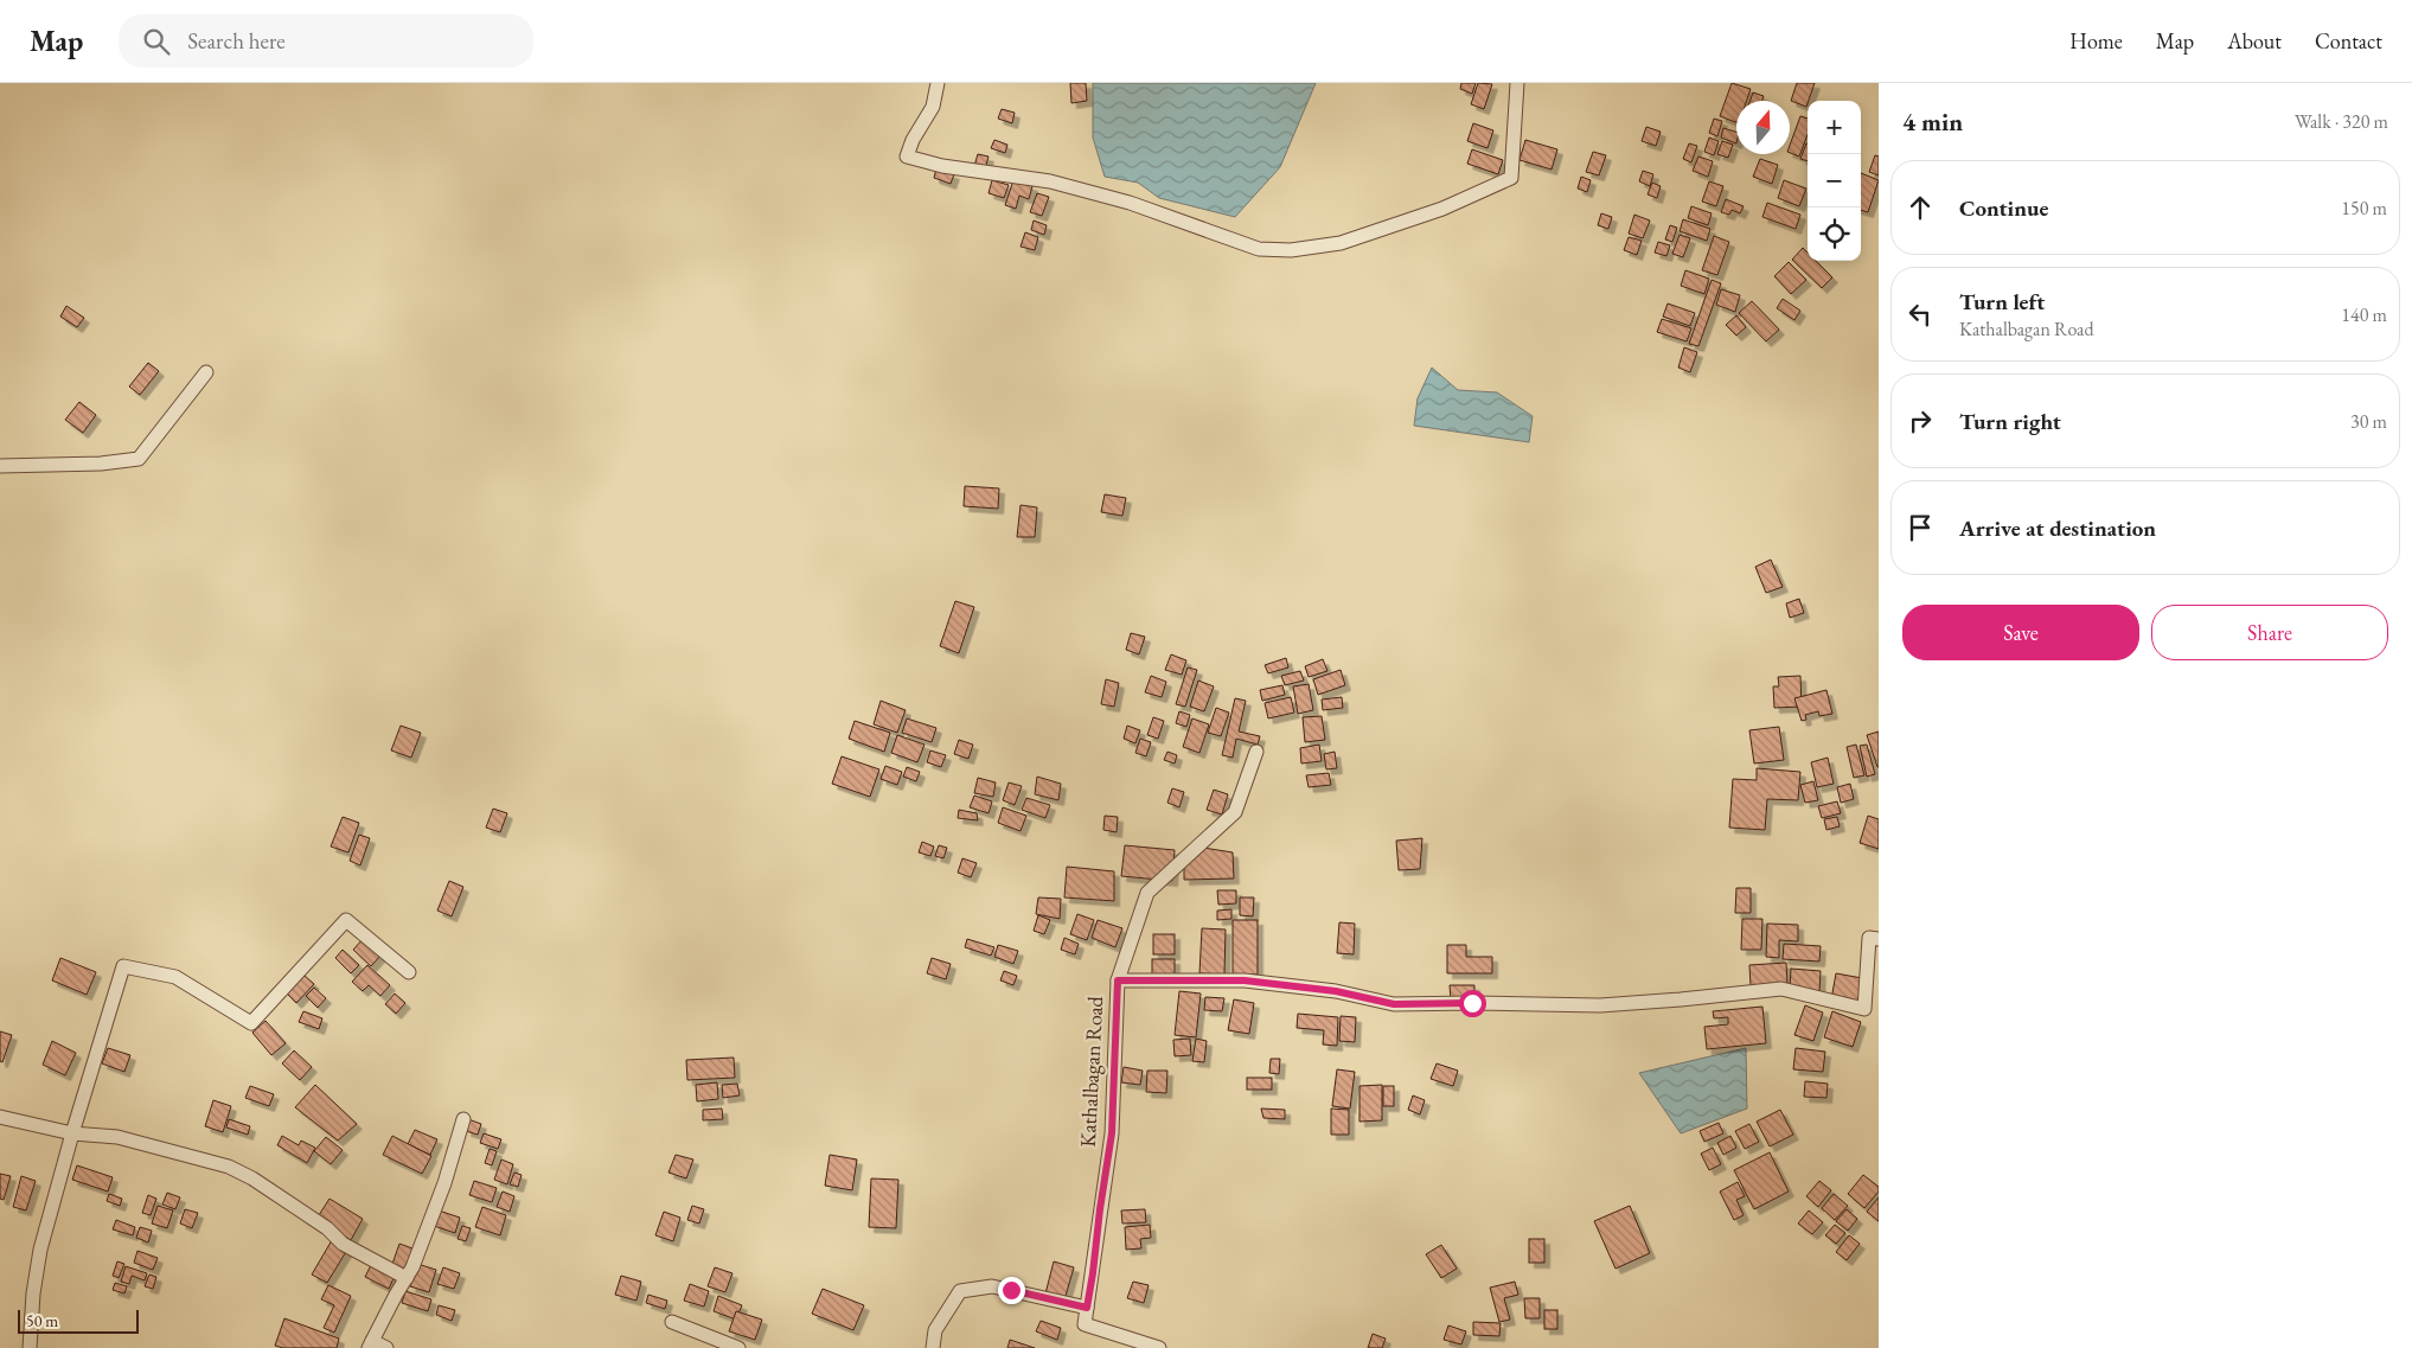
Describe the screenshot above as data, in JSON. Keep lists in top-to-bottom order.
{
  "streets": {
    "street": ["Kathalbagan Road"]
  },
  "scale_bar": "50 m",
  "north": "top",
  "page": {
    "header": "Map",
    "search": "Search here",
    "nav": [
      "Home",
      "Map",
      "About",
      "Contact"
    ],
    "heading": ["4 min", "Walk · 320 m"],
    "map_buttons": ["+", "−"],
    "list": [
      ["Continue", "150 m"],
      ["Turn left", "Kathalbagan Road", "140 m"],
      ["Turn right", "30 m"],
      "Arrive at destination"
    ],
    "buttons": ["Save", "Share"],
    "scale": "50 m"
  }
}
